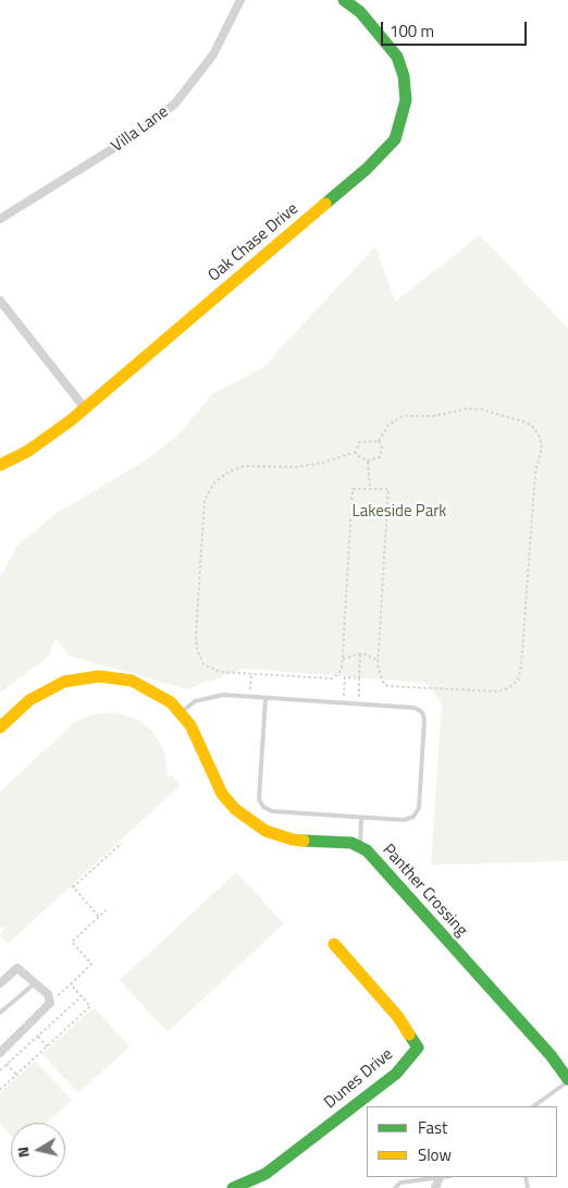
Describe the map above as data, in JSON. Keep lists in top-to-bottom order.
{
  "streets": {
    "street": [
      "Villa Lane",
      "Oak Chase Drive",
      "Panther Crossing",
      "Dunes Drive"
    ]
  },
  "parks": ["Lakeside Park"],
  "legend": ["Fast", "Slow"],
  "scale_bar": "100 m",
  "north": "left"
}
